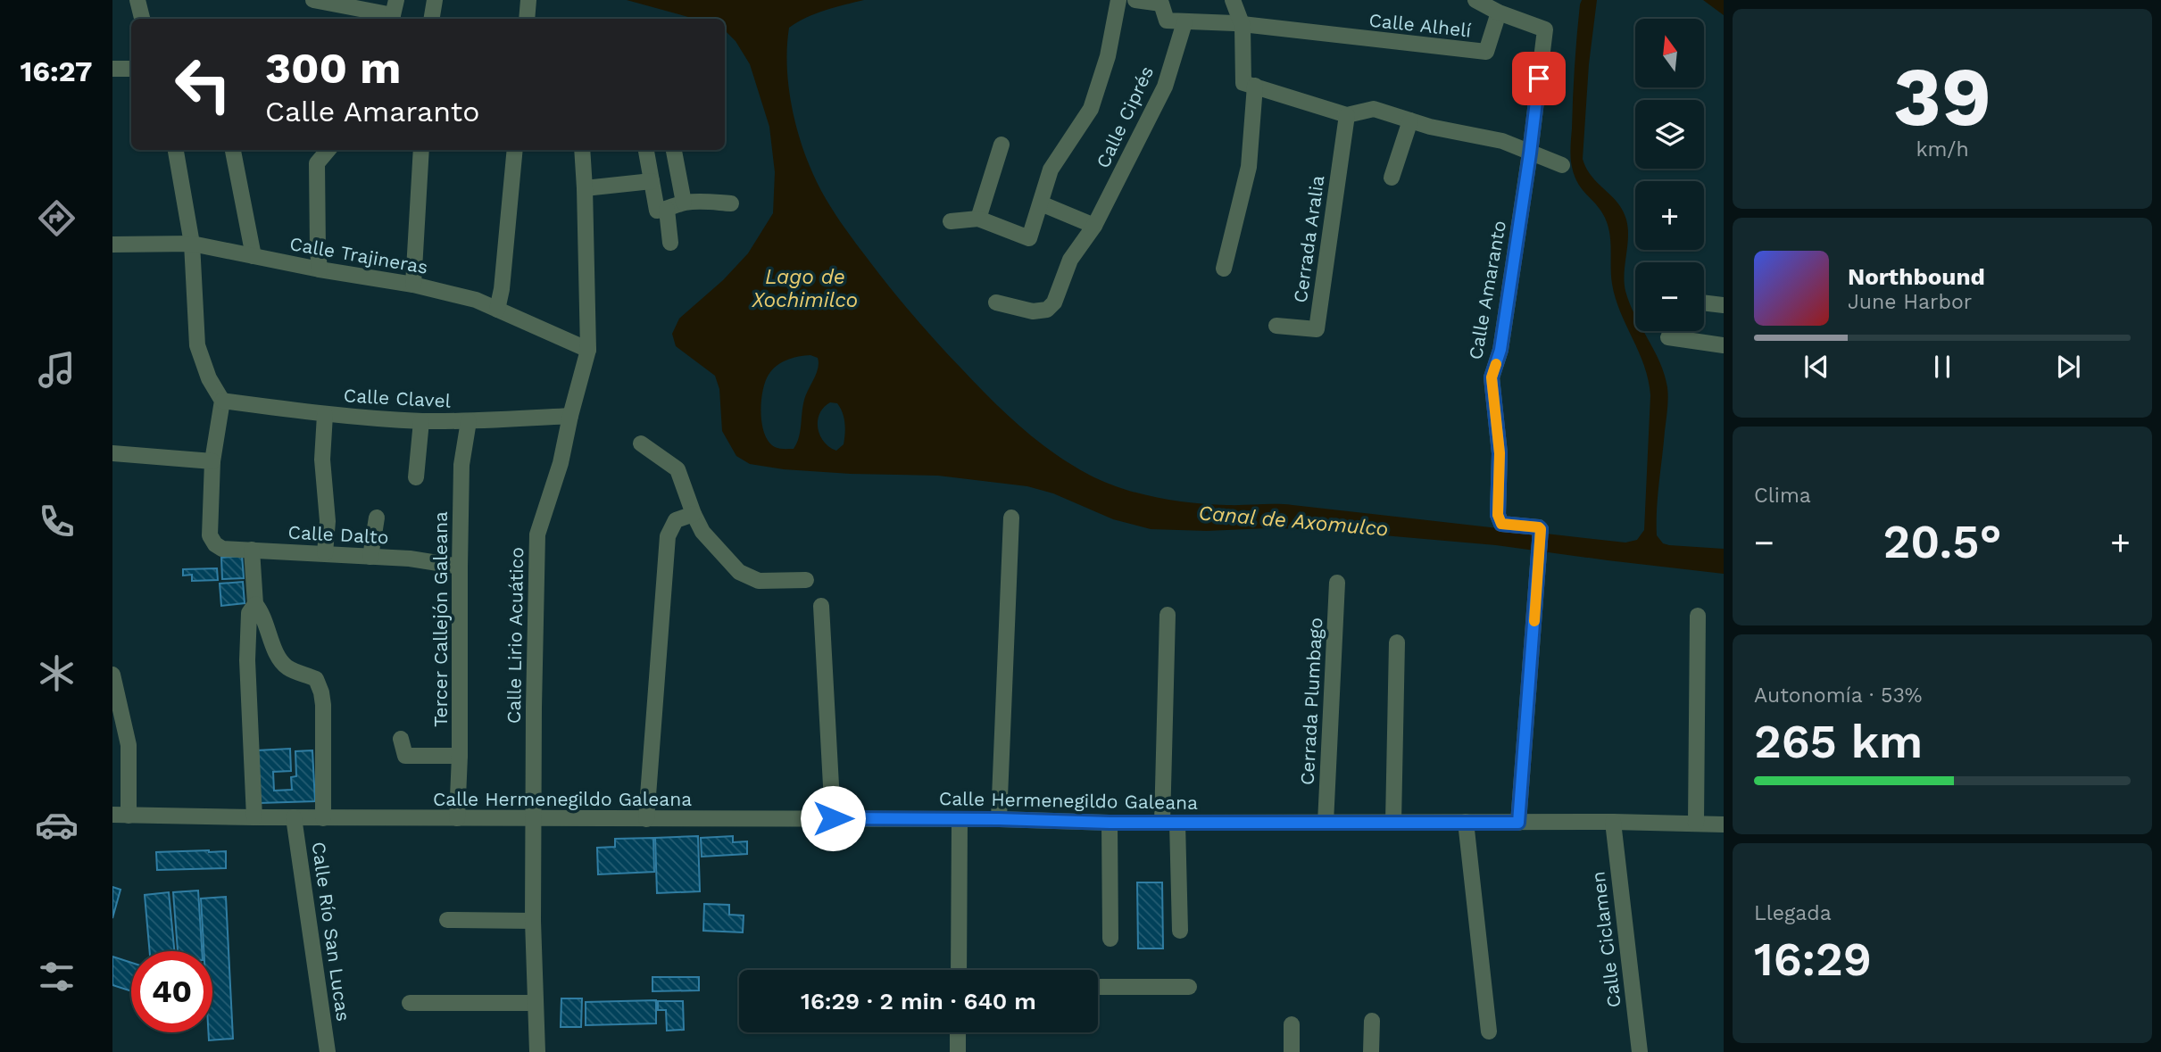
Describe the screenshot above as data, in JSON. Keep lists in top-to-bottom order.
{
  "streets": {
    "street": [
      "Calle Alhelí",
      "Calle Ciprés",
      "Cerrada Aralia",
      "Calle Trajineras",
      "Calle Amaranto",
      "Calle Clavel",
      "Calle Dalto",
      "Tercer Callejón Galeana",
      "Calle Lirio Acuático",
      "Cerrada Plumbago",
      "Calle Hermenegildo Galeana",
      "Calle Río San Lucas",
      "Calle Ciclamen"
    ]
  },
  "crossings": [
    ["Calle Alhelí", "Calle Ciprés"],
    ["Calle Alhelí", "Calle Amaranto"],
    ["Calle Trajineras", "Calle Lirio Acuático"],
    ["Calle Amaranto", "Calle Hermenegildo Galeana"],
    ["Calle Clavel", "Tercer Callejón Galeana"],
    ["Calle Clavel", "Calle Lirio Acuático"],
    ["Calle Dalto", "Tercer Callejón Galeana"],
    ["Tercer Callejón Galeana", "Calle Hermenegildo Galeana"],
    ["Calle Lirio Acuático", "Calle Hermenegildo Galeana"],
    ["Cerrada Plumbago", "Calle Hermenegildo Galeana"],
    ["Calle Hermenegildo Galeana", "Calle Río San Lucas"],
    ["Calle Hermenegildo Galeana", "Calle Ciclamen"]
  ],
  "water": ["Lago de Xochimilco", "Canal de Axomulco"],
  "north": "top",
  "page": {
    "tabs": "16:27",
    "tile": [
      ["39", "km/h"],
      "Clima",
      ["Autonomía · 53%", "265 km"],
      ["Llegada", "16:29"]
    ],
    "map_buttons": ["+", "−"],
    "turn": ["300 m", "Calle Amaranto"],
    "song": ["Northbound", "June Harbor"],
    "heat": ["−", "20.5°", "+"],
    "limit": "40",
    "trip": "16:29 · 2 min · 640 m"
  }
}
